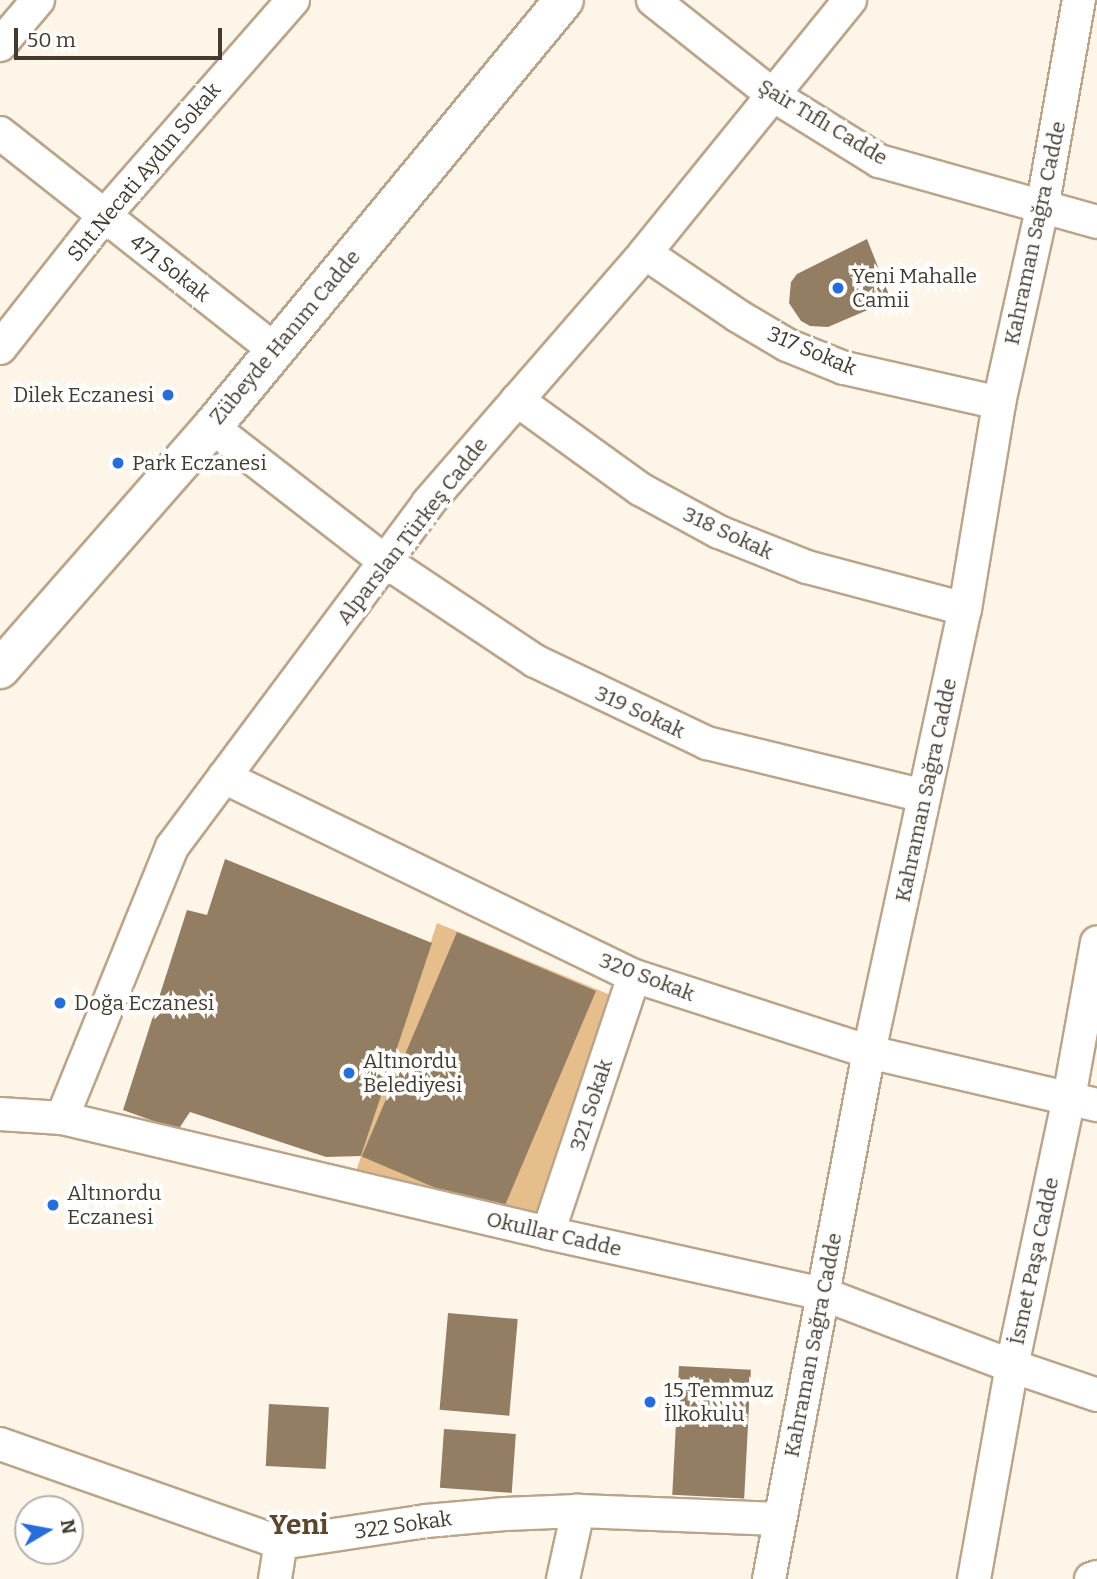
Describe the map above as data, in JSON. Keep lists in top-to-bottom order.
{
  "streets": {
    "main road": ["Zübeyde Hanım Cadde"],
    "street": [
      "Şair Tıflı Cadde",
      "Sht.Necati Aydın Sokak",
      "Kahraman Sağra Cadde",
      "471 Sokak",
      "317 Sokak",
      "Alparslan Türkeş Cadde",
      "318 Sokak",
      "319 Sokak",
      "320 Sokak",
      "321 Sokak",
      "İsmet Paşa Cadde",
      "322 Sokak"
    ]
  },
  "crossings": [
    ["Şair Tıflı Cadde", "Kahraman Sağra Cadde"],
    ["Şair Tıflı Cadde", "Alparslan Türkeş Cadde"],
    ["Sht.Necati Aydın Sokak", "471 Sokak"],
    ["Kahraman Sağra Cadde", "317 Sokak"],
    ["Kahraman Sağra Cadde", "318 Sokak"],
    ["Kahraman Sağra Cadde", "319 Sokak"],
    ["Kahraman Sağra Cadde", "320 Sokak"],
    ["Kahraman Sağra Cadde", "322 Sokak"],
    ["471 Sokak", "Zübeyde Hanım Cadde"],
    ["Zübeyde Hanım Cadde", "319 Sokak"],
    ["317 Sokak", "Alparslan Türkeş Cadde"],
    ["Alparslan Türkeş Cadde", "318 Sokak"],
    ["Alparslan Türkeş Cadde", "319 Sokak"],
    ["Alparslan Türkeş Cadde", "320 Sokak"],
    ["320 Sokak", "321 Sokak"],
    ["320 Sokak", "İsmet Paşa Cadde"]
  ],
  "districts": ["Yeni"],
  "places": [
    "Yeni Mahalle Camii",
    "Dilek Eczanesi",
    "Park Eczanesi",
    "Doğa Eczanesi",
    "Altınordu Belediyesi",
    "Altınordu Eczanesi",
    "15 Temmuz İlkokulu"
  ],
  "scale_bar": "50 m",
  "north": "right"
}
